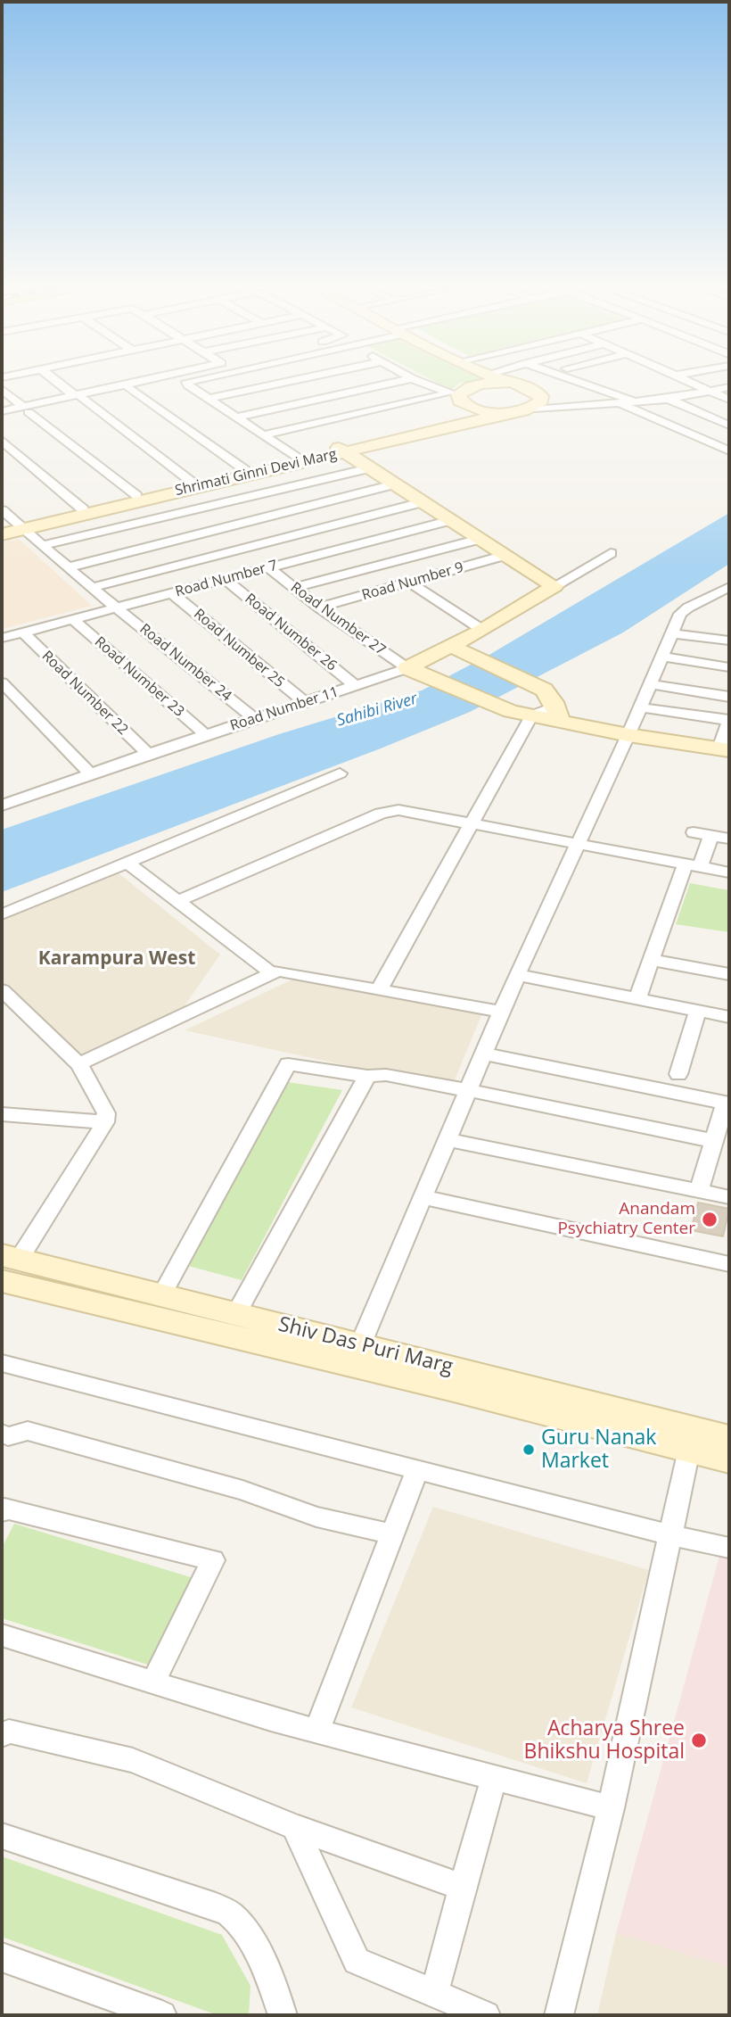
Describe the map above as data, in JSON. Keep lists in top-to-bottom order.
{
  "streets": {
    "street": [
      "Shrimati Ginni Devi Marg",
      "Road Number 7",
      "Road Number 9",
      "Road Number 27",
      "Road Number 26",
      "Road Number 25",
      "Road Number 24",
      "Road Number 23",
      "Road Number 22",
      "Road Number 11",
      "Shiv Das Puri Marg"
    ]
  },
  "crossings": [
    ["Shrimati Ginni Devi Marg", "Road Number 24"],
    ["Road Number 7", "Road Number 27"],
    ["Road Number 7", "Road Number 26"],
    ["Road Number 7", "Road Number 25"],
    ["Road Number 7", "Road Number 24"],
    ["Road Number 7", "Road Number 23"],
    ["Road Number 7", "Road Number 22"],
    ["Road Number 9", "Road Number 27"],
    ["Road Number 27", "Road Number 11"],
    ["Road Number 26", "Road Number 11"],
    ["Road Number 25", "Road Number 11"],
    ["Road Number 24", "Road Number 11"],
    ["Road Number 23", "Road Number 11"],
    ["Road Number 22", "Road Number 11"]
  ],
  "districts": ["Karampura West"],
  "water": ["Sahibi River"],
  "places": ["Anandam Psychiatry Center", "Guru Nanak Market", "Acharya Shree Bhikshu Hospital"]
}
